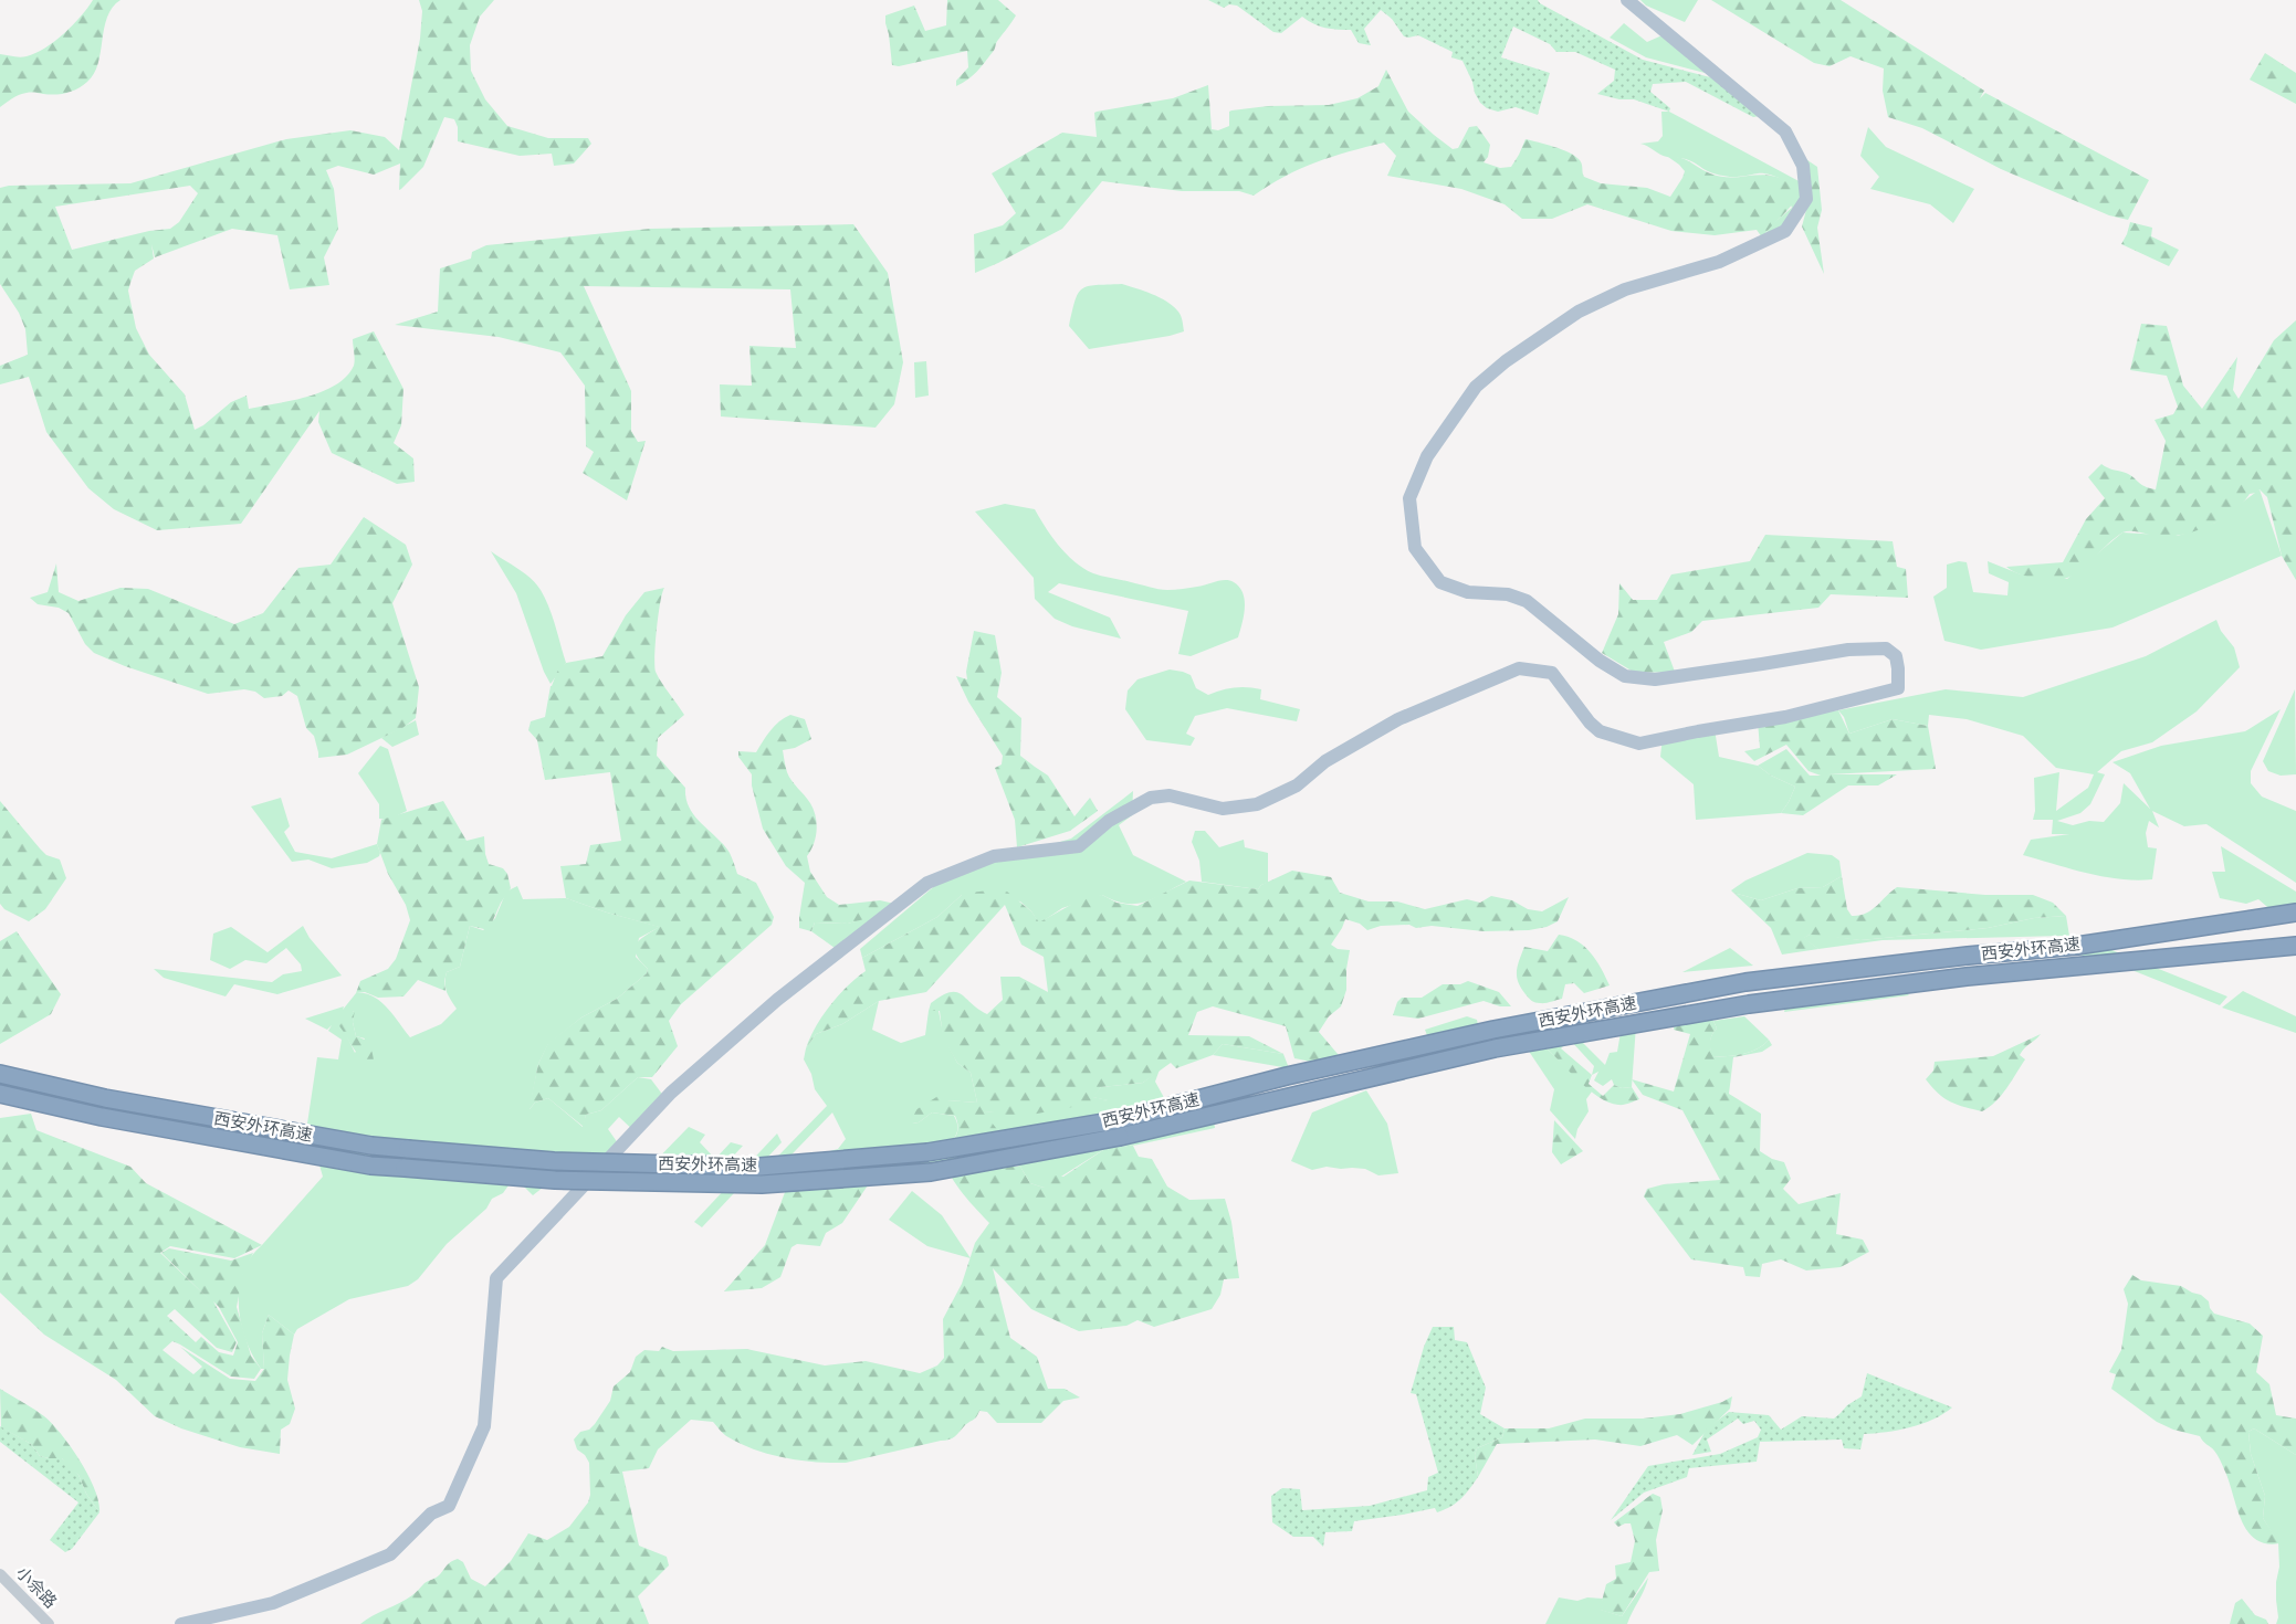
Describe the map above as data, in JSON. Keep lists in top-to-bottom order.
{
  "streets": {
    "highway": ["西安外环高速"],
    "street": ["小佘路"]
  }
}
